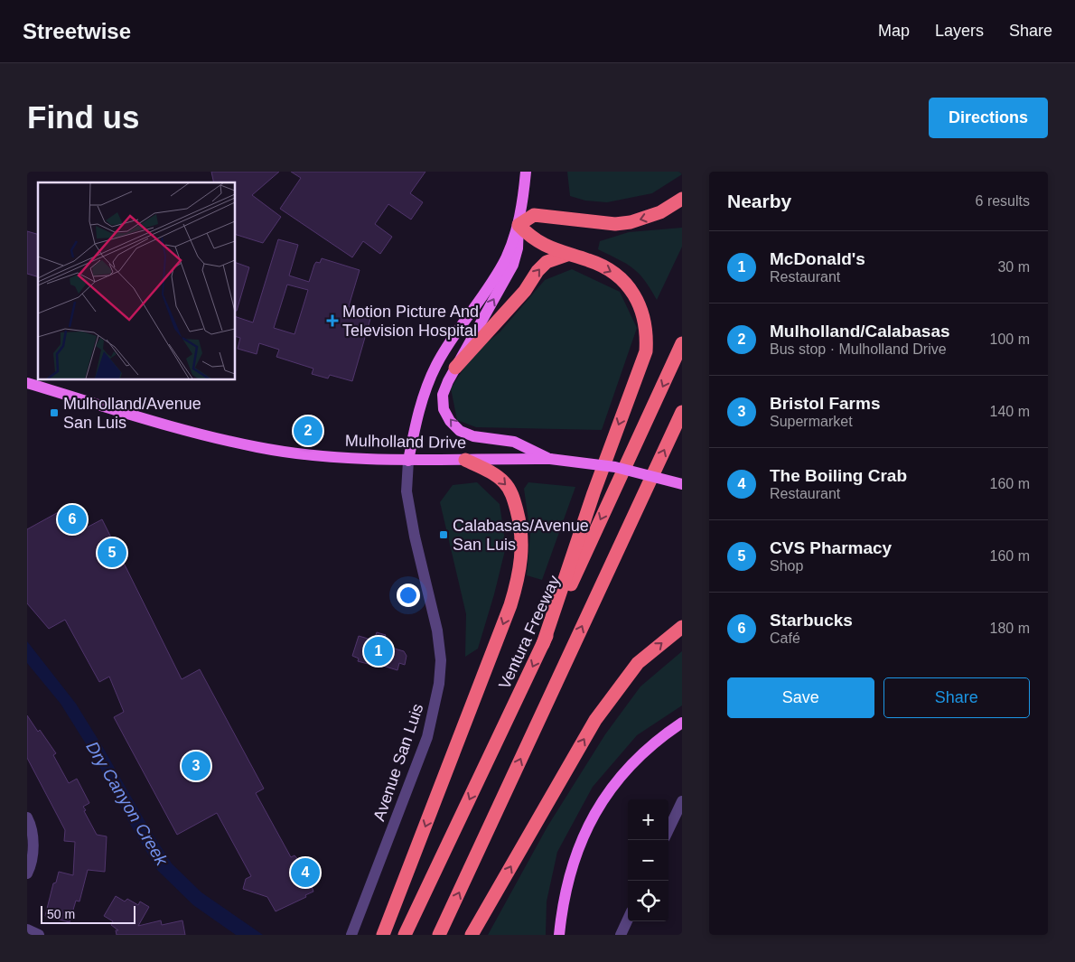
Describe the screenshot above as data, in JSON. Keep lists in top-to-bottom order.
{
  "streets": {
    "highway": ["Ventura Freeway"],
    "main road": ["Mulholland Drive"],
    "street": ["Avenue San Luis"]
  },
  "crossings": [
    ["Mulholland Drive", "Avenue San Luis"]
  ],
  "water": ["Dry Canyon Creek"],
  "places": {
    "health": ["Motion Picture And Television Hospital"],
    "transit": ["Mulholland/Avenue San Luis", "Calabasas/Avenue San Luis"]
  },
  "scale_bar": "50 m",
  "page": {
    "header": "Streetwise",
    "nav": ["Map", "Layers", "Share"],
    "buttons": [
      "Directions",
      ["Save", "Share"]
    ],
    "title": "Find us",
    "heading": ["Nearby", "6 results"],
    "list": [
      {
        "mark": "1",
        "name": "McDonald's",
        "note": "Restaurant",
        "value": "30 m"
      },
      {
        "mark": "2",
        "name": "Mulholland/Calabasas",
        "note": "Bus stop · Mulholland Drive",
        "value": "100 m"
      },
      {
        "mark": "3",
        "name": "Bristol Farms",
        "note": "Supermarket",
        "value": "140 m"
      },
      {
        "mark": "4",
        "name": "The Boiling Crab",
        "note": "Restaurant",
        "value": "160 m"
      },
      {
        "mark": "5",
        "name": "CVS Pharmacy",
        "note": "Shop",
        "value": "160 m"
      },
      {
        "mark": "6",
        "name": "Starbucks",
        "note": "Café",
        "value": "180 m"
      }
    ],
    "pins": [
      "2",
      "6",
      "5",
      "1",
      "3",
      "4"
    ],
    "map_buttons": ["+", "−"],
    "scale": "50 m"
  }
}
